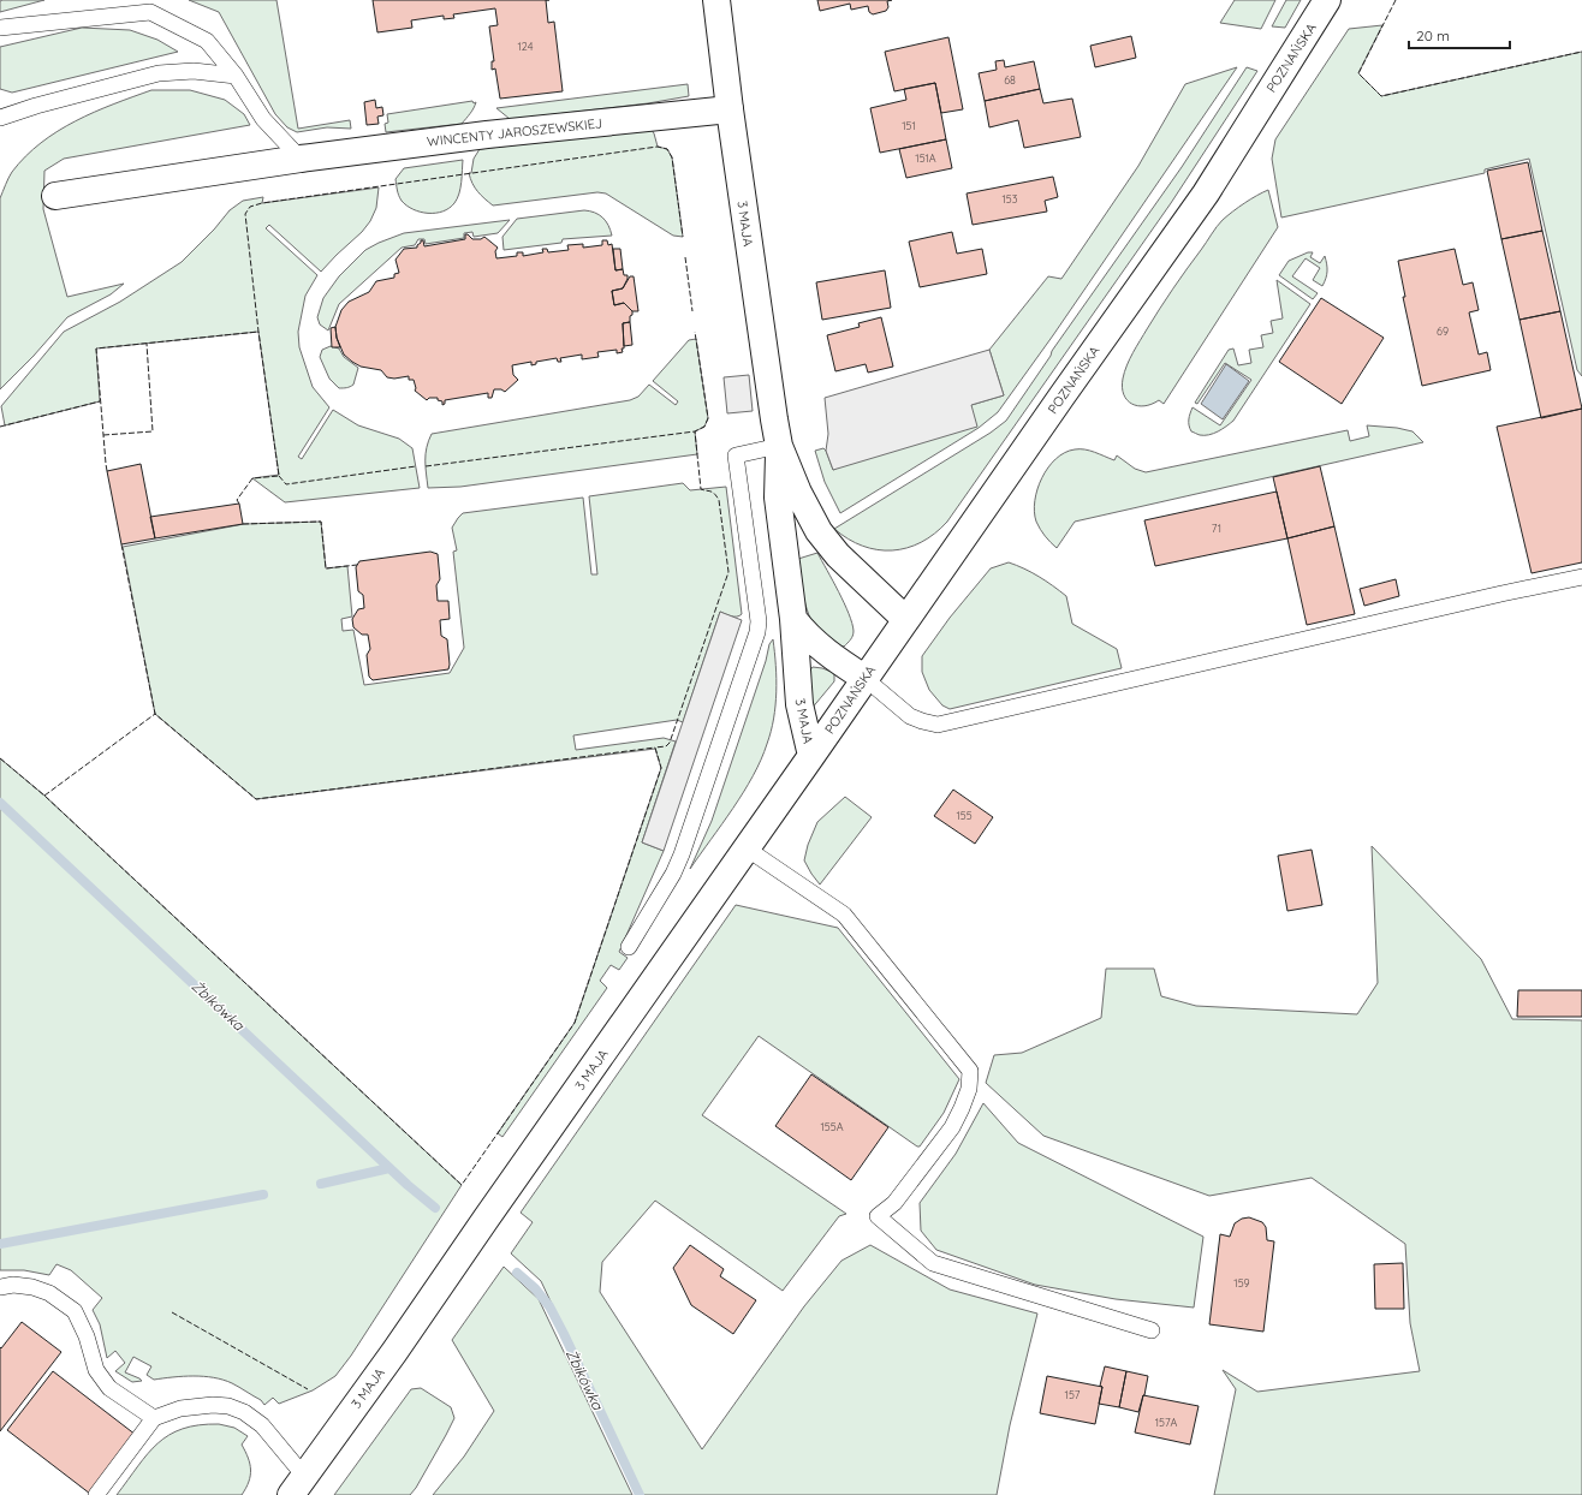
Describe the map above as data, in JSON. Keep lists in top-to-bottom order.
{
  "streets": {
    "main road": ["POZNAŃSKA", "WINCENTY JAROSZEWSKIEJ", "3 MAJA"]
  },
  "crossings": [
    ["POZNAŃSKA", "3 MAJA"],
    ["WINCENTY JAROSZEWSKIEJ", "3 MAJA"]
  ],
  "water": ["Żbikówka"],
  "house_numbers": [
    "124",
    "68",
    "151",
    "151A",
    "153",
    "69",
    "71",
    "155",
    "155A",
    "159",
    "157",
    "157A"
  ],
  "scale_bar": "20 m"
}
